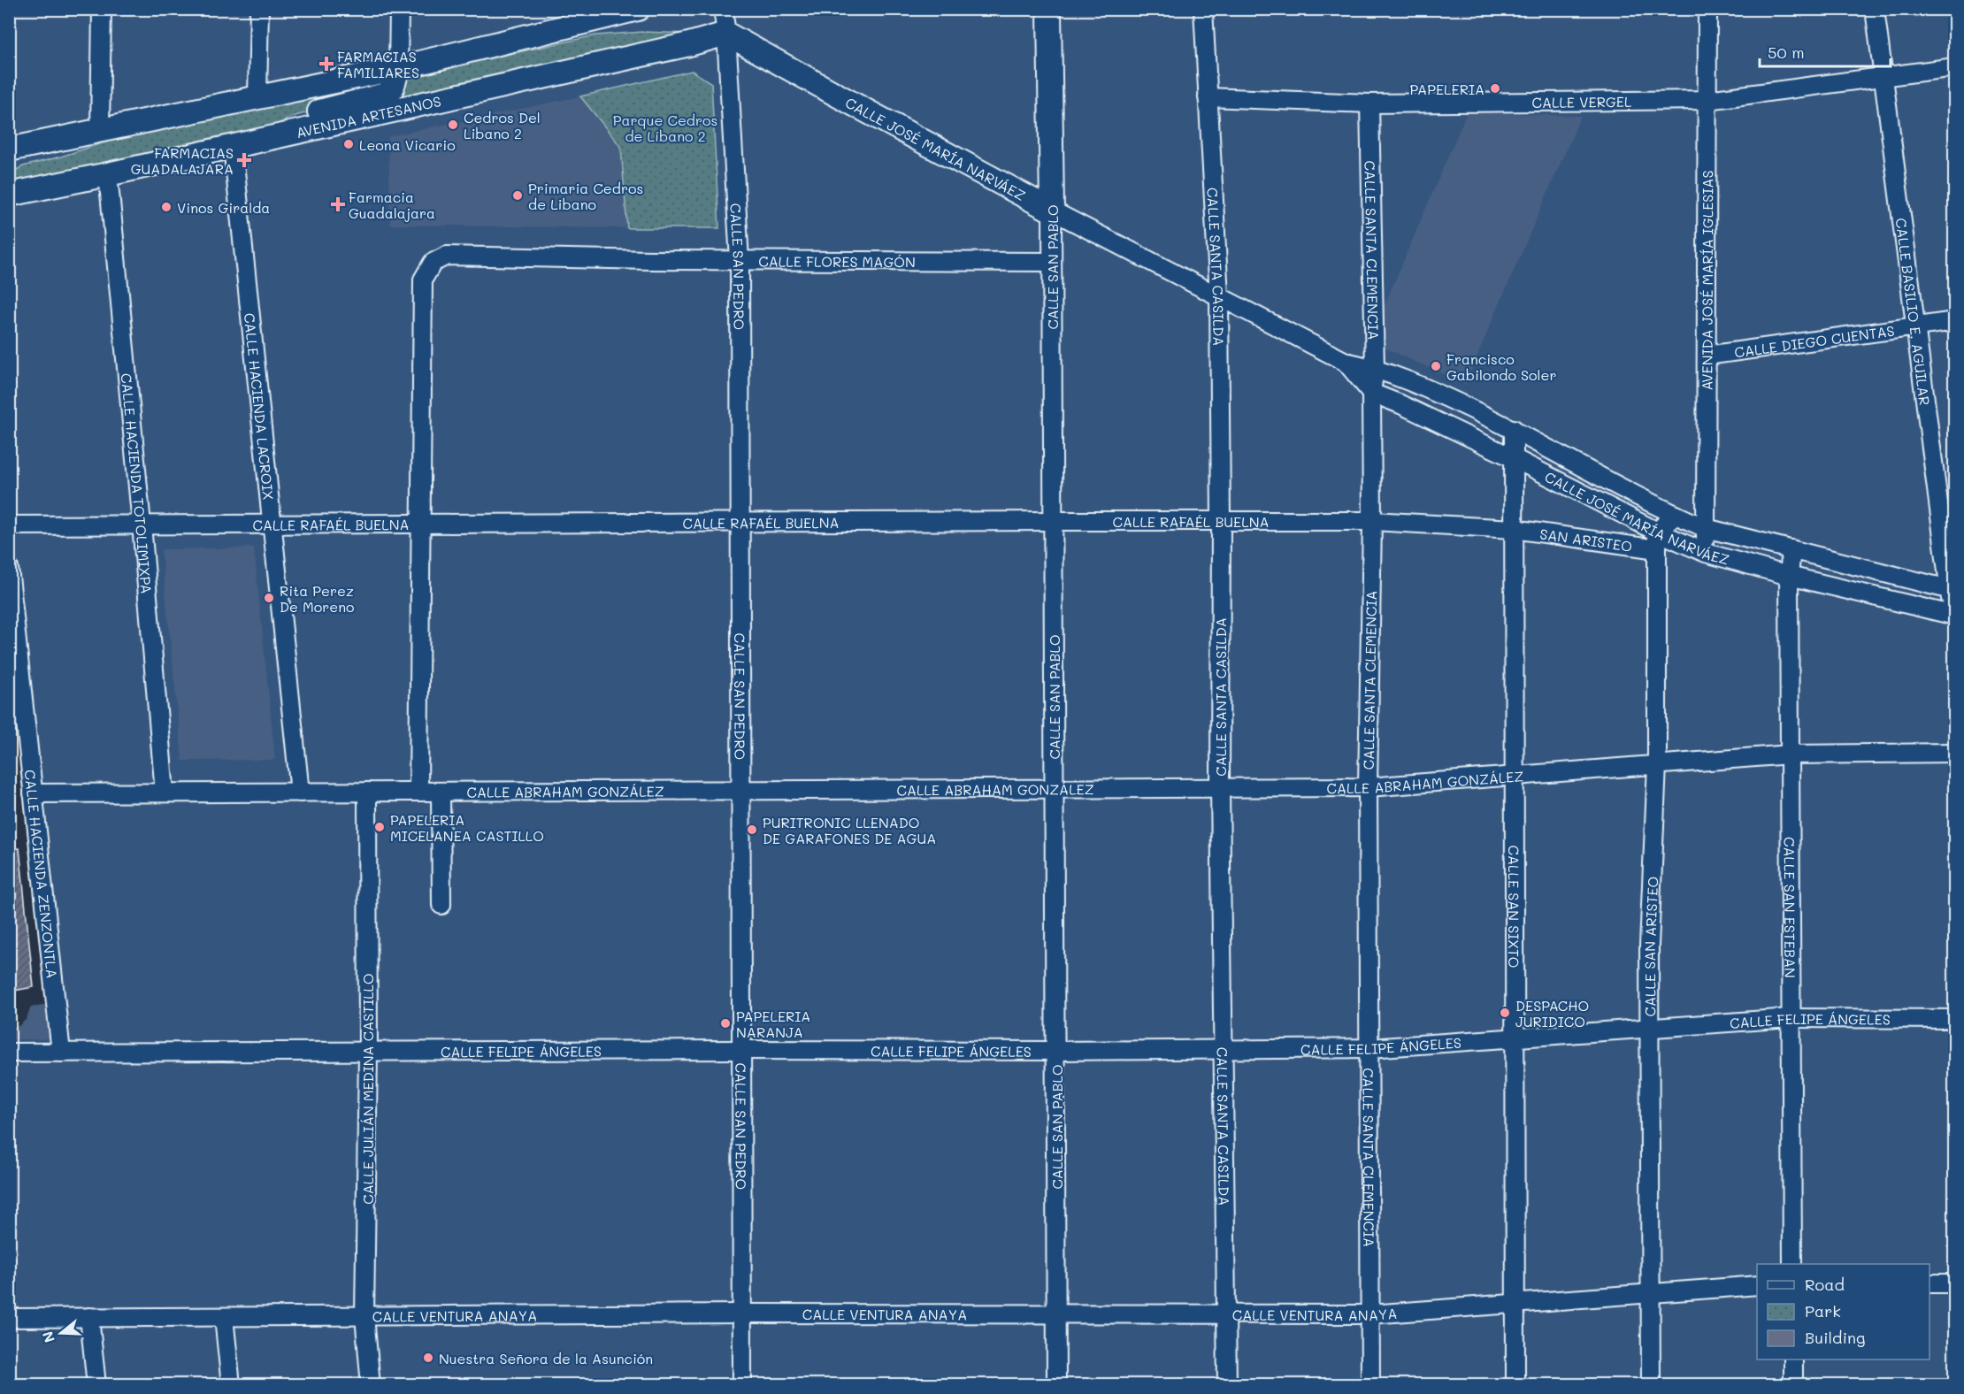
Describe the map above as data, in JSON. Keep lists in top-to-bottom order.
{
  "streets": {
    "main road": ["AVENIDA ARTESANOS", "CALLE JOSÉ MARÍA NARVÁEZ", "CALLE SAN PABLO"],
    "street": [
      "CALLE VERGEL",
      "CALLE SANTA CLEMENCIA",
      "CALLE FLORES MAGÓN",
      "CALLE SAN PEDRO",
      "CALLE SANTA CASILDA",
      "AVENIDA JOSÉ MARÍA IGLESIAS",
      "CALLE BASILIO E. AGUILAR",
      "CALLE DIEGO CUENTAS",
      "CALLE HACIENDA LACROIX",
      "CALLE HACIENDA TOTOLIMIXPA",
      "CALLE RAFAÉL BUELNA",
      "SAN ARISTEO",
      "CALLE ABRAHAM GONZÁLEZ",
      "CALLE HACIENDA ZENZONTLA",
      "CALLE SAN SIXTO",
      "CALLE SAN ESTEBAN",
      "CALLE SAN ARISTEO",
      "CALLE FELIPE ÁNGELES",
      "CALLE JULIÁN MEDINA CASTILLO",
      "CALLE VENTURA ANAYA"
    ]
  },
  "crossings": [
    ["CALLE VERGEL", "CALLE SANTA CLEMENCIA"],
    ["CALLE VERGEL", "CALLE SANTA CASILDA"],
    ["CALLE VERGEL", "AVENIDA JOSÉ MARÍA IGLESIAS"],
    ["CALLE VERGEL", "CALLE BASILIO E. AGUILAR"],
    ["AVENIDA ARTESANOS", "CALLE JOSÉ MARÍA NARVÁEZ"],
    ["AVENIDA ARTESANOS", "CALLE SAN PEDRO"],
    ["AVENIDA ARTESANOS", "CALLE HACIENDA LACROIX"],
    ["AVENIDA ARTESANOS", "CALLE HACIENDA TOTOLIMIXPA"],
    ["CALLE JOSÉ MARÍA NARVÁEZ", "CALLE SANTA CLEMENCIA"],
    ["CALLE JOSÉ MARÍA NARVÁEZ", "CALLE SAN PEDRO"],
    ["CALLE JOSÉ MARÍA NARVÁEZ", "CALLE SAN PABLO"],
    ["CALLE JOSÉ MARÍA NARVÁEZ", "CALLE SANTA CASILDA"],
    ["CALLE JOSÉ MARÍA NARVÁEZ", "AVENIDA JOSÉ MARÍA IGLESIAS"],
    ["CALLE JOSÉ MARÍA NARVÁEZ", "CALLE BASILIO E. AGUILAR"],
    ["CALLE JOSÉ MARÍA NARVÁEZ", "CALLE SAN SIXTO"],
    ["CALLE JOSÉ MARÍA NARVÁEZ", "CALLE SAN ESTEBAN"],
    ["CALLE JOSÉ MARÍA NARVÁEZ", "CALLE SAN ARISTEO"],
    ["CALLE SANTA CLEMENCIA", "CALLE RAFAÉL BUELNA"],
    ["CALLE SANTA CLEMENCIA", "CALLE ABRAHAM GONZÁLEZ"],
    ["CALLE SANTA CLEMENCIA", "CALLE FELIPE ÁNGELES"],
    ["CALLE SANTA CLEMENCIA", "CALLE VENTURA ANAYA"],
    ["CALLE FLORES MAGÓN", "CALLE SAN PEDRO"],
    ["CALLE FLORES MAGÓN", "CALLE SAN PABLO"],
    ["CALLE FLORES MAGÓN", "CALLE RAFAÉL BUELNA"],
    ["CALLE SAN PEDRO", "CALLE RAFAÉL BUELNA"],
    ["CALLE SAN PEDRO", "CALLE ABRAHAM GONZÁLEZ"],
    ["CALLE SAN PEDRO", "CALLE FELIPE ÁNGELES"],
    ["CALLE SAN PEDRO", "CALLE VENTURA ANAYA"],
    ["CALLE SAN PABLO", "CALLE RAFAÉL BUELNA"],
    ["CALLE SAN PABLO", "CALLE ABRAHAM GONZÁLEZ"],
    ["CALLE SAN PABLO", "CALLE FELIPE ÁNGELES"],
    ["CALLE SAN PABLO", "CALLE VENTURA ANAYA"],
    ["CALLE SANTA CASILDA", "CALLE RAFAÉL BUELNA"],
    ["CALLE SANTA CASILDA", "CALLE ABRAHAM GONZÁLEZ"],
    ["CALLE SANTA CASILDA", "CALLE FELIPE ÁNGELES"],
    ["CALLE SANTA CASILDA", "CALLE VENTURA ANAYA"],
    ["AVENIDA JOSÉ MARÍA IGLESIAS", "CALLE DIEGO CUENTAS"],
    ["CALLE BASILIO E. AGUILAR", "CALLE DIEGO CUENTAS"],
    ["CALLE HACIENDA LACROIX", "CALLE RAFAÉL BUELNA"],
    ["CALLE HACIENDA LACROIX", "CALLE ABRAHAM GONZÁLEZ"],
    ["CALLE HACIENDA TOTOLIMIXPA", "CALLE RAFAÉL BUELNA"],
    ["CALLE HACIENDA TOTOLIMIXPA", "CALLE ABRAHAM GONZÁLEZ"],
    ["CALLE RAFAÉL BUELNA", "SAN ARISTEO"],
    ["CALLE RAFAÉL BUELNA", "CALLE SAN SIXTO"],
    ["SAN ARISTEO", "CALLE SAN SIXTO"],
    ["SAN ARISTEO", "CALLE SAN ARISTEO"],
    ["CALLE ABRAHAM GONZÁLEZ", "CALLE HACIENDA ZENZONTLA"],
    ["CALLE ABRAHAM GONZÁLEZ", "CALLE SAN SIXTO"],
    ["CALLE ABRAHAM GONZÁLEZ", "CALLE SAN ESTEBAN"],
    ["CALLE ABRAHAM GONZÁLEZ", "CALLE SAN ARISTEO"],
    ["CALLE ABRAHAM GONZÁLEZ", "CALLE JULIÁN MEDINA CASTILLO"],
    ["CALLE HACIENDA ZENZONTLA", "CALLE FELIPE ÁNGELES"],
    ["CALLE SAN SIXTO", "CALLE FELIPE ÁNGELES"],
    ["CALLE SAN SIXTO", "CALLE VENTURA ANAYA"],
    ["CALLE SAN ESTEBAN", "CALLE FELIPE ÁNGELES"],
    ["CALLE SAN ARISTEO", "CALLE FELIPE ÁNGELES"],
    ["CALLE SAN ARISTEO", "CALLE VENTURA ANAYA"],
    ["CALLE FELIPE ÁNGELES", "CALLE JULIÁN MEDINA CASTILLO"],
    ["CALLE JULIÁN MEDINA CASTILLO", "CALLE VENTURA ANAYA"]
  ],
  "parks": ["Parque Cedros de Líbano 2"],
  "places": {
    "health": ["FARMACIAS FAMILIARES", "FARMACIAS GUADALAJARA", "Farmacia Guadalajara"],
    "other": [
      "PAPELERIA",
      "Cedros Del Libano 2",
      "Leona Vicario",
      "Primaria Cedros de Libano",
      "Vinos Giralda",
      "Francisco Gabilondo Soler",
      "Rita Perez De Moreno",
      "PAPELERIA MICELANEA CASTILLO",
      "PURITRONIC LLENADO DE GARAFONES DE AGUA",
      "DESPACHO JURIDICO",
      "PAPELERIA NARANJA",
      "Nuestra Señora de la Asunción"
    ]
  },
  "legend": ["Road", "Park", "Building"],
  "scale_bar": "50 m",
  "north": "left"
}
